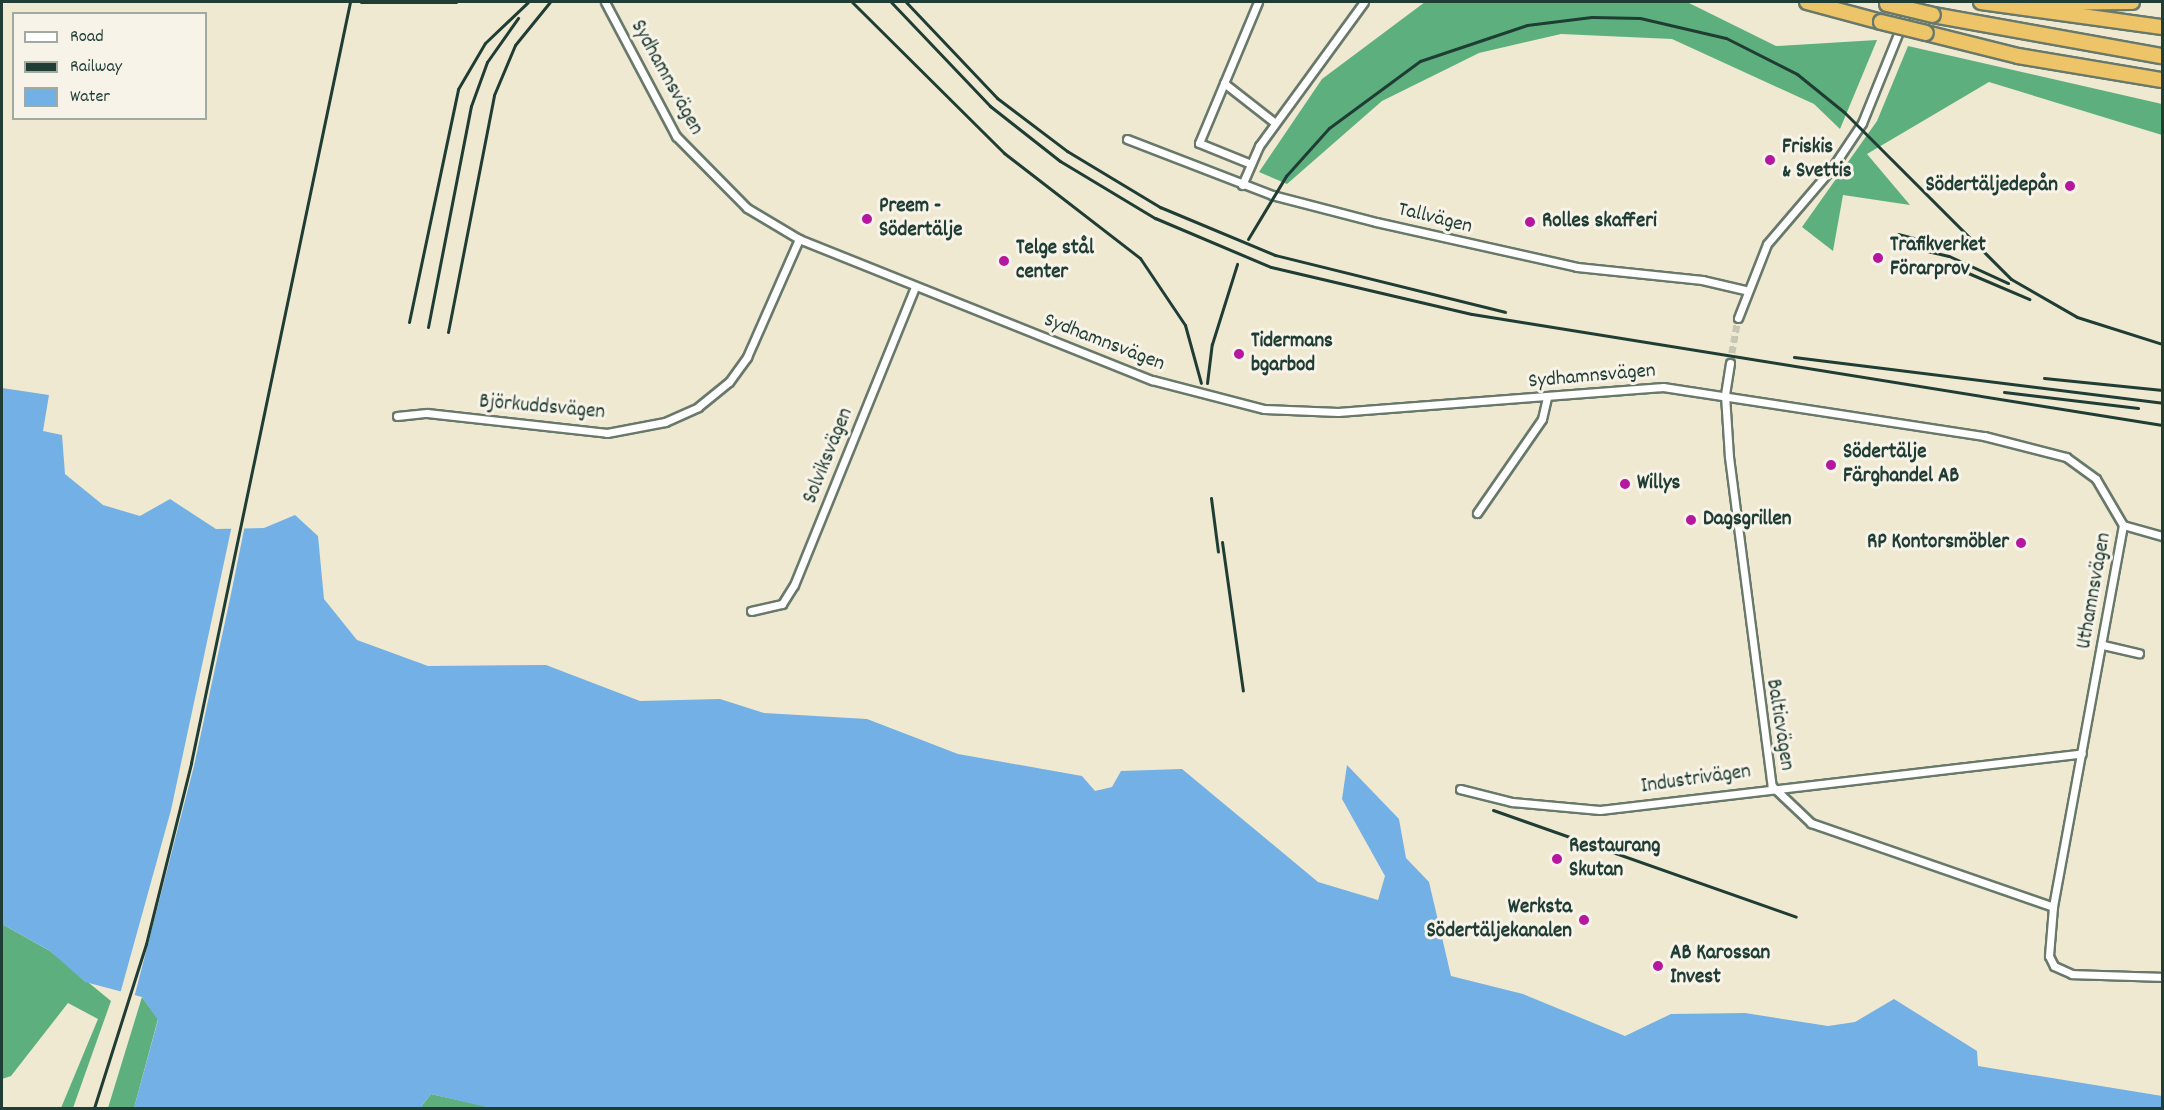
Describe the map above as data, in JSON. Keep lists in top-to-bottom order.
{
  "streets": {
    "street": [
      "Sydhamnsvägen",
      "Tallvägen",
      "Björkuddsvägen",
      "Solviksvägen",
      "Uthamnsvägen",
      "Balticvägen",
      "Industrivägen"
    ]
  },
  "crossings": [
    ["Sydhamnsvägen", "Björkuddsvägen"],
    ["Sydhamnsvägen", "Solviksvägen"],
    ["Sydhamnsvägen", "Uthamnsvägen"],
    ["Sydhamnsvägen", "Balticvägen"],
    ["Uthamnsvägen", "Balticvägen"],
    ["Uthamnsvägen", "Industrivägen"],
    ["Balticvägen", "Industrivägen"]
  ],
  "places": [
    "Friskis & Svettis",
    "Södertäljedepån",
    "Preem - Södertälje",
    "Rolles skafferi",
    "Trafikverket Förarprov",
    "Telge stål center",
    "Tidermans bgarbod",
    "Södertälje Färghandel AB",
    "Willys",
    "Dagsgrillen",
    "RP Kontorsmöbler",
    "Restaurang Skutan",
    "Werksta Södertäljekanalen",
    "AB Karossan Invest"
  ],
  "legend": ["Road", "Railway", "Water"]
}
